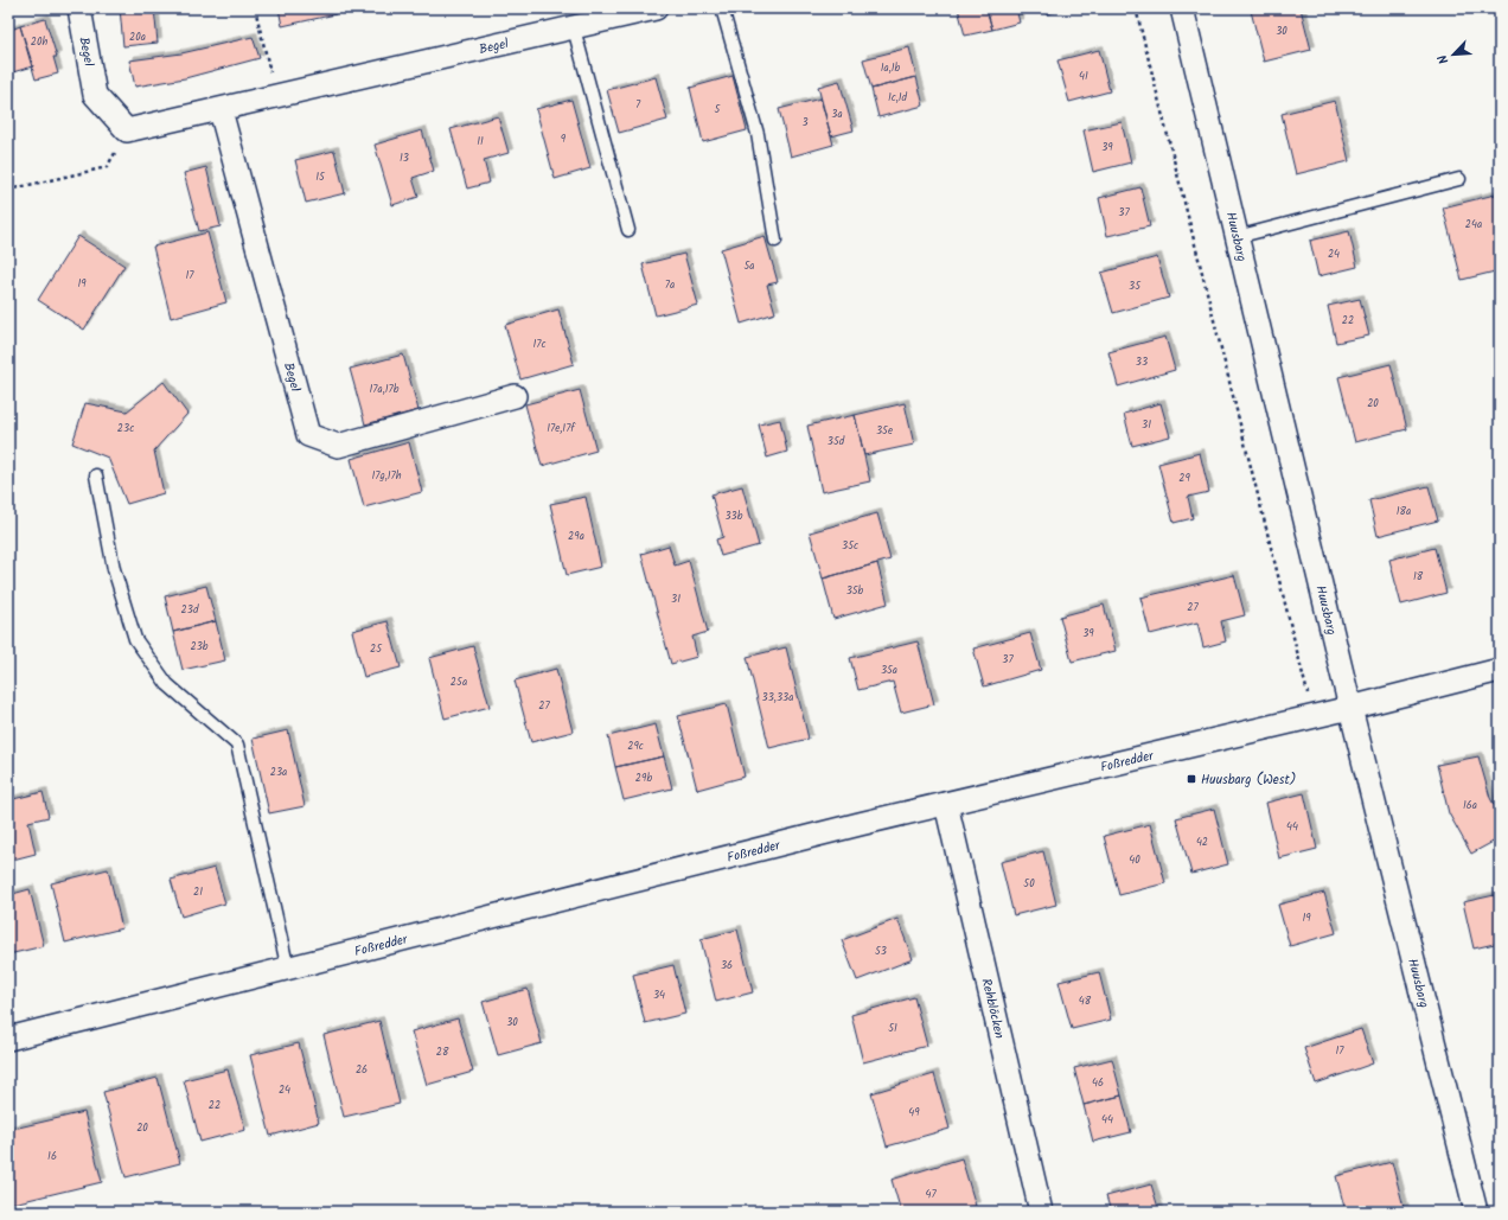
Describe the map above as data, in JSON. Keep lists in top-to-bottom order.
{
  "streets": {
    "street": [
      "Begel",
      "Huusbarg",
      "Foßredder",
      "Rehblöcken"
    ]
  },
  "crossings": [
    ["Huusbarg", "Foßredder"],
    ["Foßredder", "Rehblöcken"]
  ],
  "places": {
    "transit": ["Huusbarg (West)"]
  },
  "house_numbers": [
    "30",
    "20a",
    "20h",
    "1a,1b",
    "41",
    "1c,1d",
    "7",
    "5",
    "3a",
    "3",
    "9",
    "11",
    "39",
    "13",
    "15",
    "37",
    "24a",
    "24",
    "5a",
    "17",
    "19",
    "7a",
    "35",
    "22",
    "17c",
    "33",
    "17a,17b",
    "20",
    "31",
    "23c",
    "17e,17f",
    "35e",
    "35d",
    "17g,17h",
    "29",
    "18a",
    "33b",
    "29a",
    "35c",
    "18",
    "35b",
    "31",
    "27",
    "23d",
    "39",
    "23b",
    "25",
    "37",
    "35a",
    "25a",
    "33,33a",
    "27",
    "29c",
    "23a",
    "29b",
    "16a",
    "44",
    "42",
    "40",
    "50",
    "21",
    "19",
    "53",
    "36",
    "34",
    "48",
    "30",
    "51",
    "17",
    "28",
    "26",
    "46",
    "24",
    "22",
    "49",
    "44",
    "20",
    "16",
    "47"
  ],
  "north": "bottom left"
}
